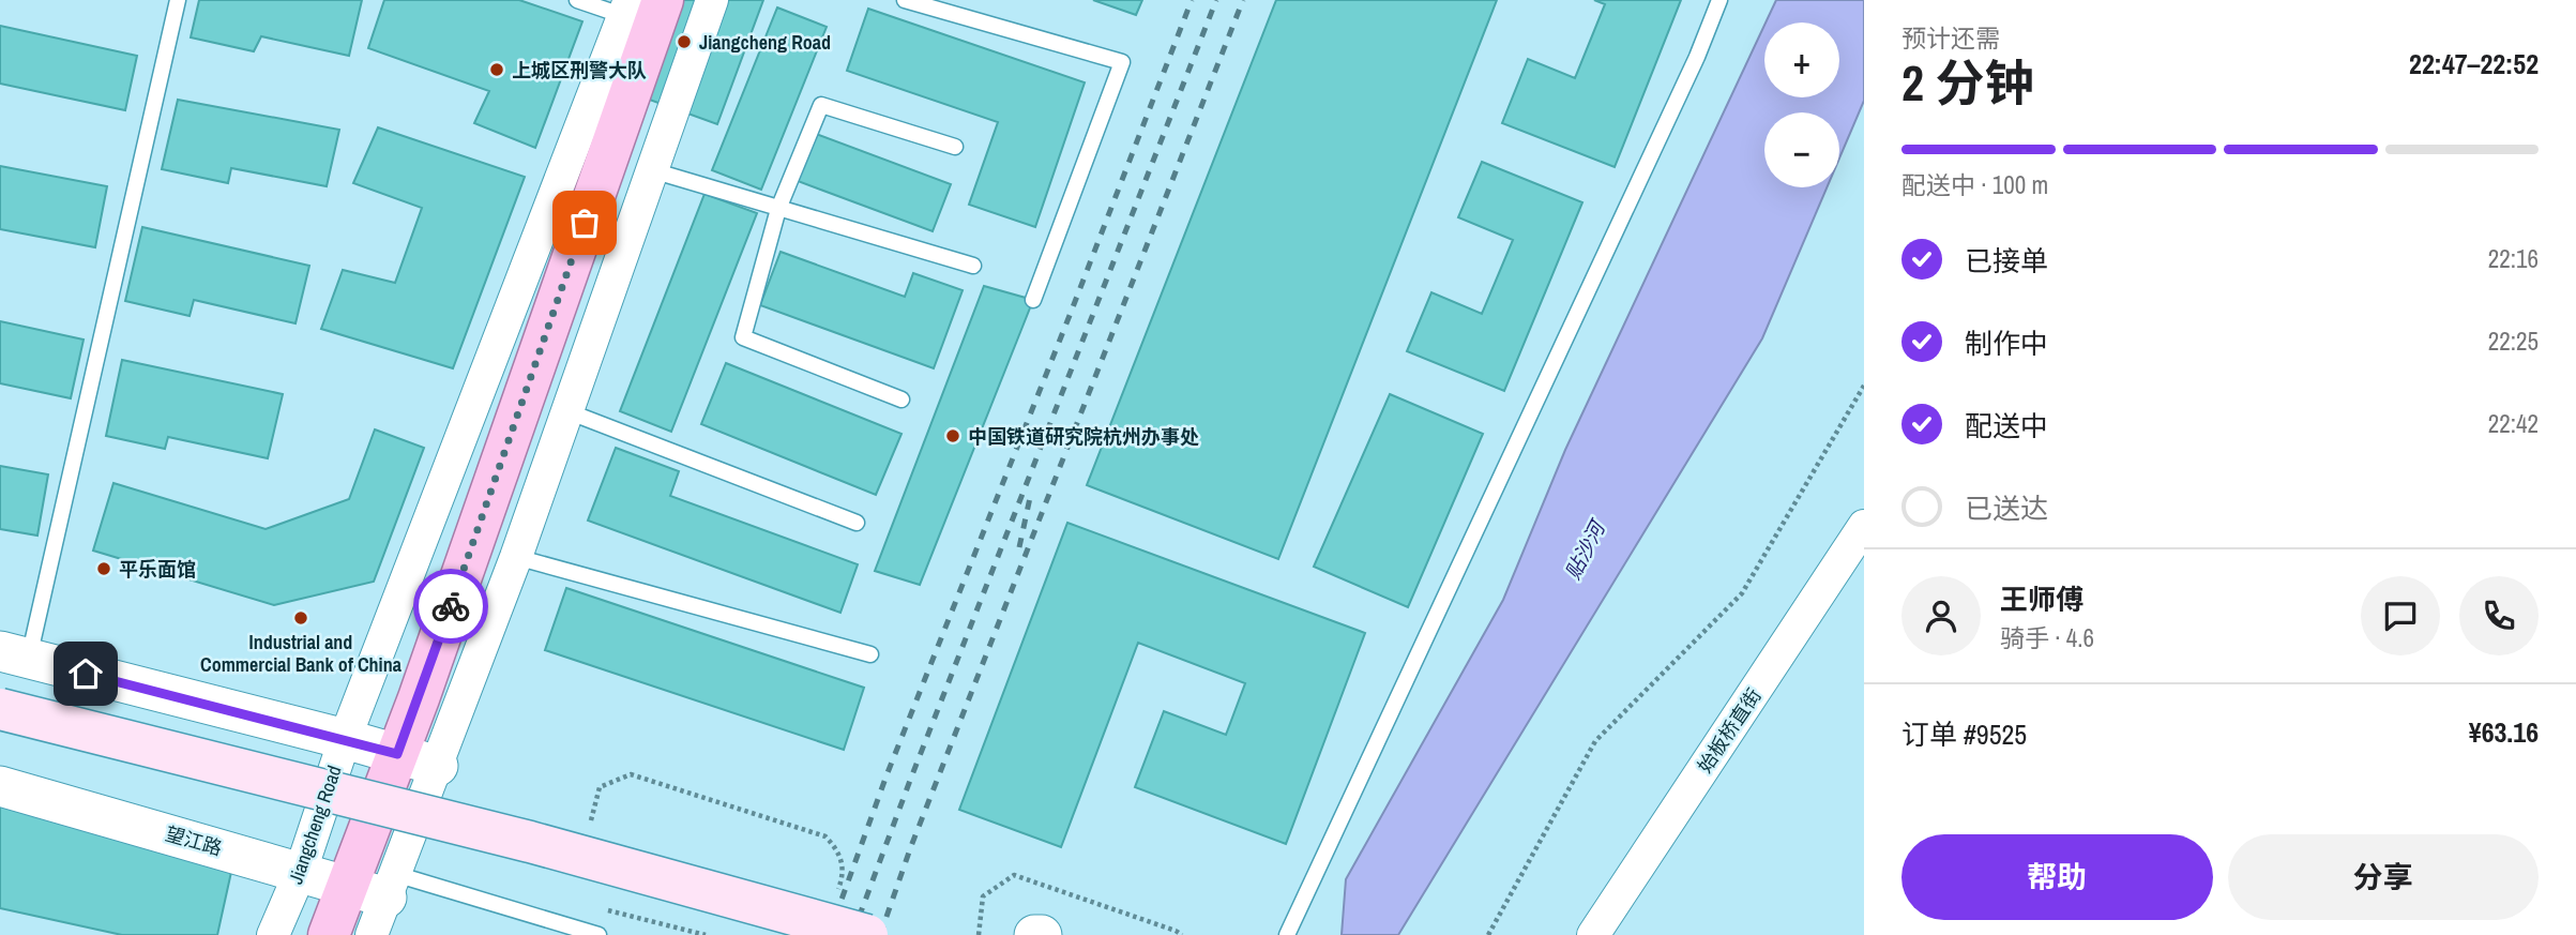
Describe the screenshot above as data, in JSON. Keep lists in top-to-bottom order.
{
  "streets": {
    "main road": ["Jiangcheng Road"],
    "street": ["始板桥直街", "望江路"]
  },
  "crossings": [
    ["Jiangcheng Road", "望江路"]
  ],
  "water": ["贴沙河"],
  "places": [
    "Jiangcheng Road",
    "上城区刑警大队",
    "中国铁道研究院杭州办事处",
    "平乐面馆",
    "Industrial and Commercial Bank of China"
  ],
  "page": {
    "heading": ["2 分钟", "预计还需", "22:47–22:52"],
    "panel": [
      "王师傅",
      "骑手 · 4.6",
      "订单 #9525",
      "¥63.16"
    ],
    "map_buttons": ["+", "−"],
    "bar": "配送中 · 100 m",
    "list": [
      ["已接单", "22:16"],
      ["制作中", "22:25"],
      ["配送中", "22:42"],
      "已送达"
    ],
    "buttons": ["帮助", "分享"]
  }
}
